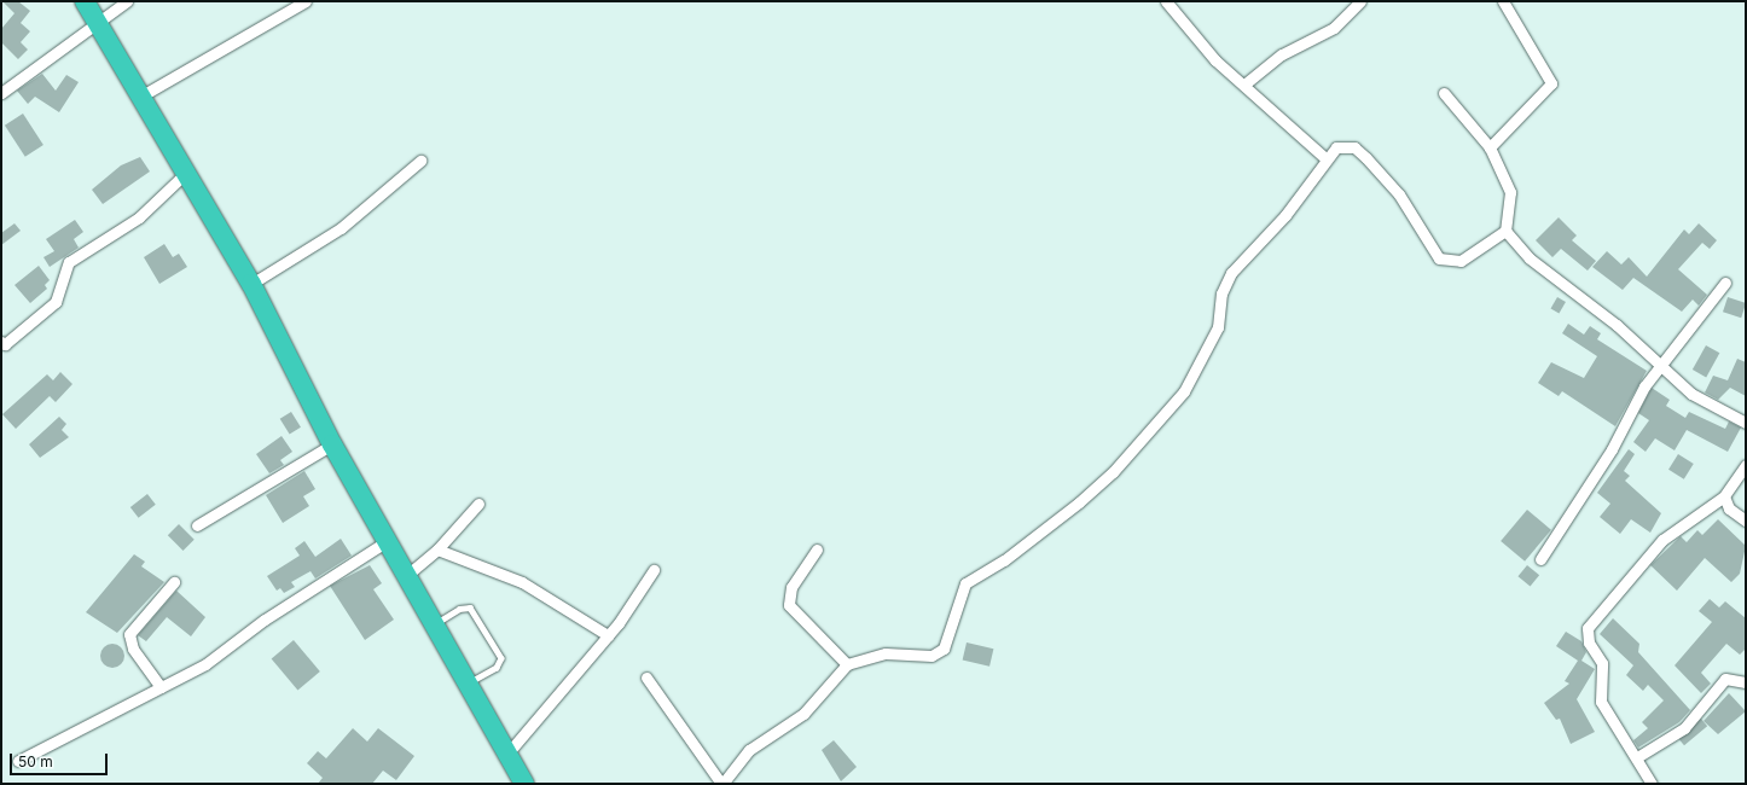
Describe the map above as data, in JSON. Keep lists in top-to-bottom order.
{
  "scale_bar": "50 m"
}
